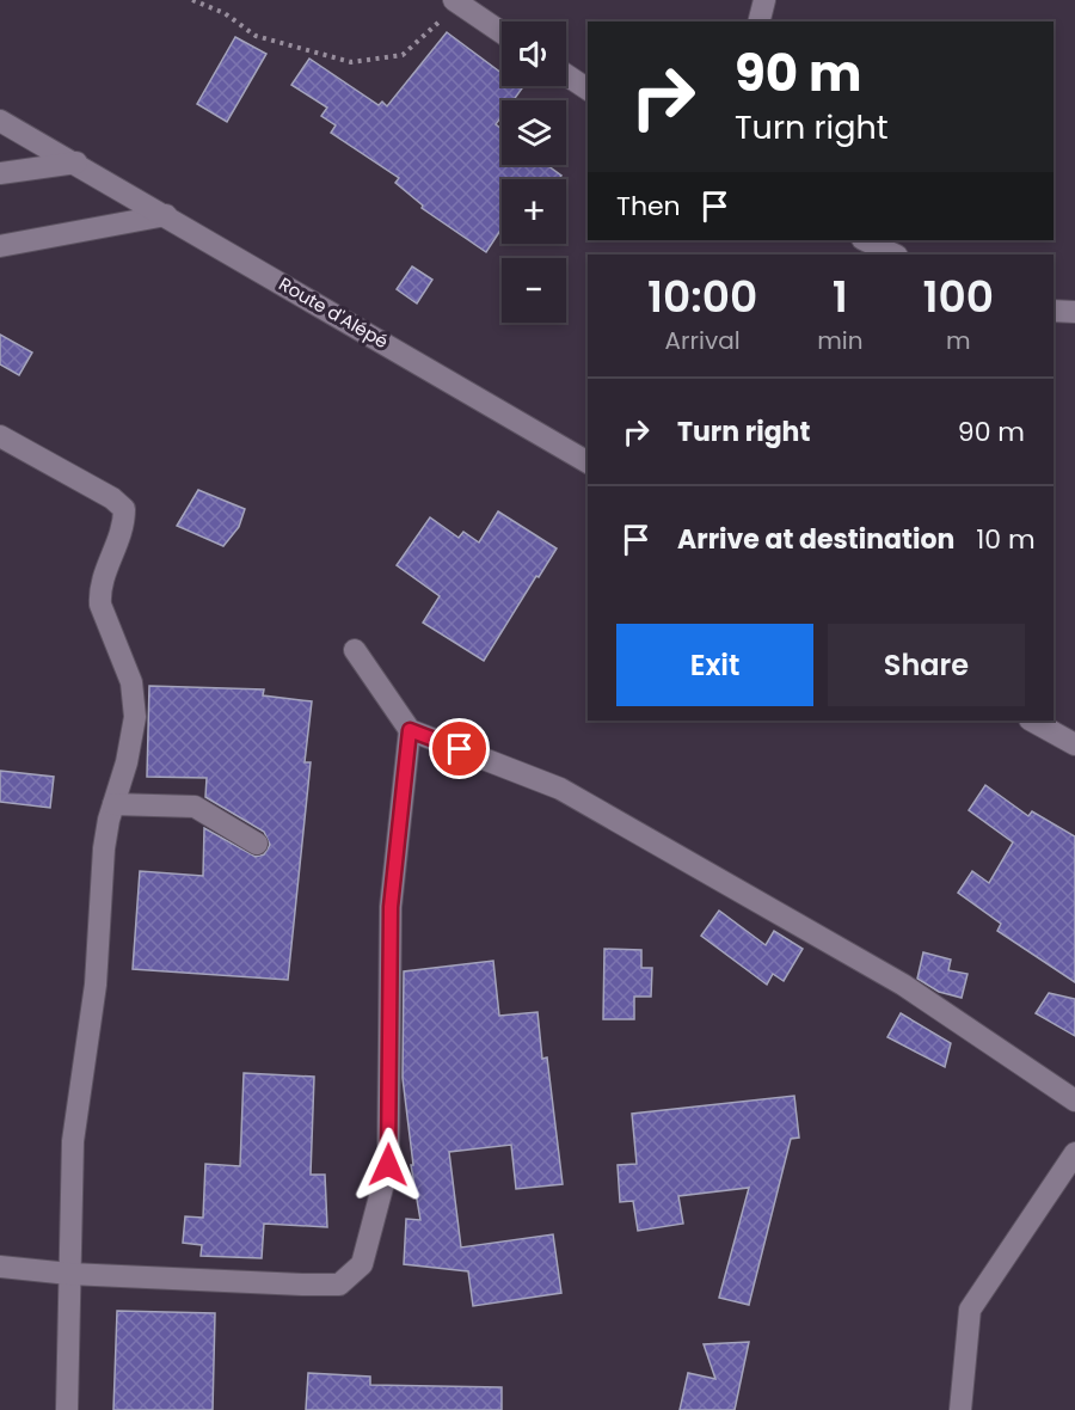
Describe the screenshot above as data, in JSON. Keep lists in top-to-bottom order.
{
  "streets": {
    "street": ["Route d'Alépé"]
  },
  "page": {
    "map_buttons": ["+", "−"],
    "turn": ["90 m", "Turn right"],
    "then": "Then",
    "eta": [
      "10:00",
      "Arrival",
      "1",
      "min",
      "100",
      "m"
    ],
    "list": [
      {
        "name": "Turn right",
        "value": "90 m"
      },
      {
        "name": "Arrive at destination",
        "value": "10 m"
      }
    ],
    "buttons": ["Exit", "Share"]
  }
}
